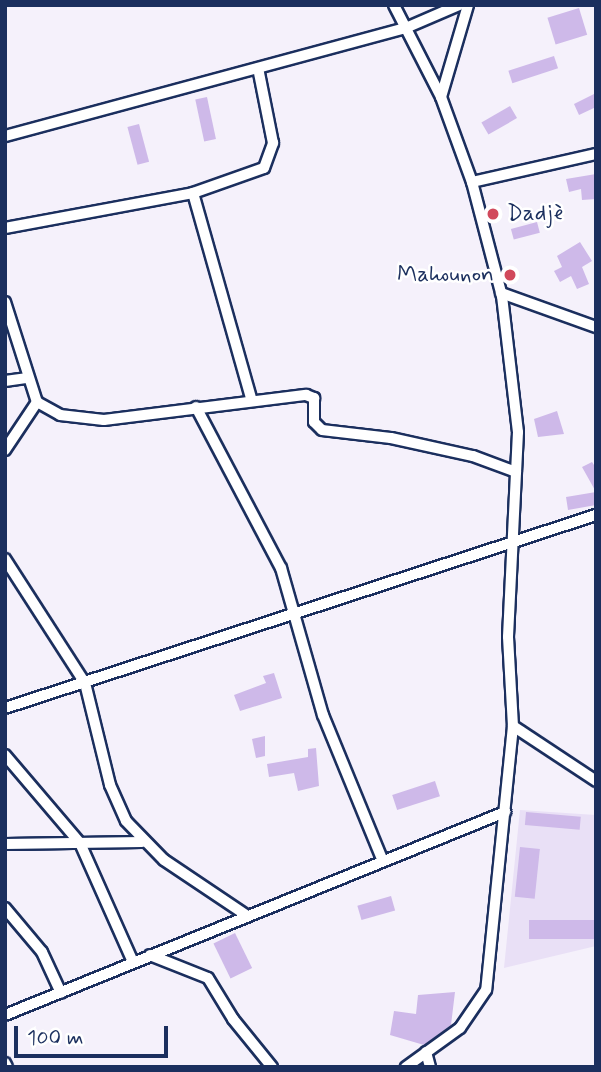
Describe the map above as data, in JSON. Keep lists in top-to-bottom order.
{
  "places": ["Dadjè", "Mahounon"],
  "scale_bar": "100 m"
}
